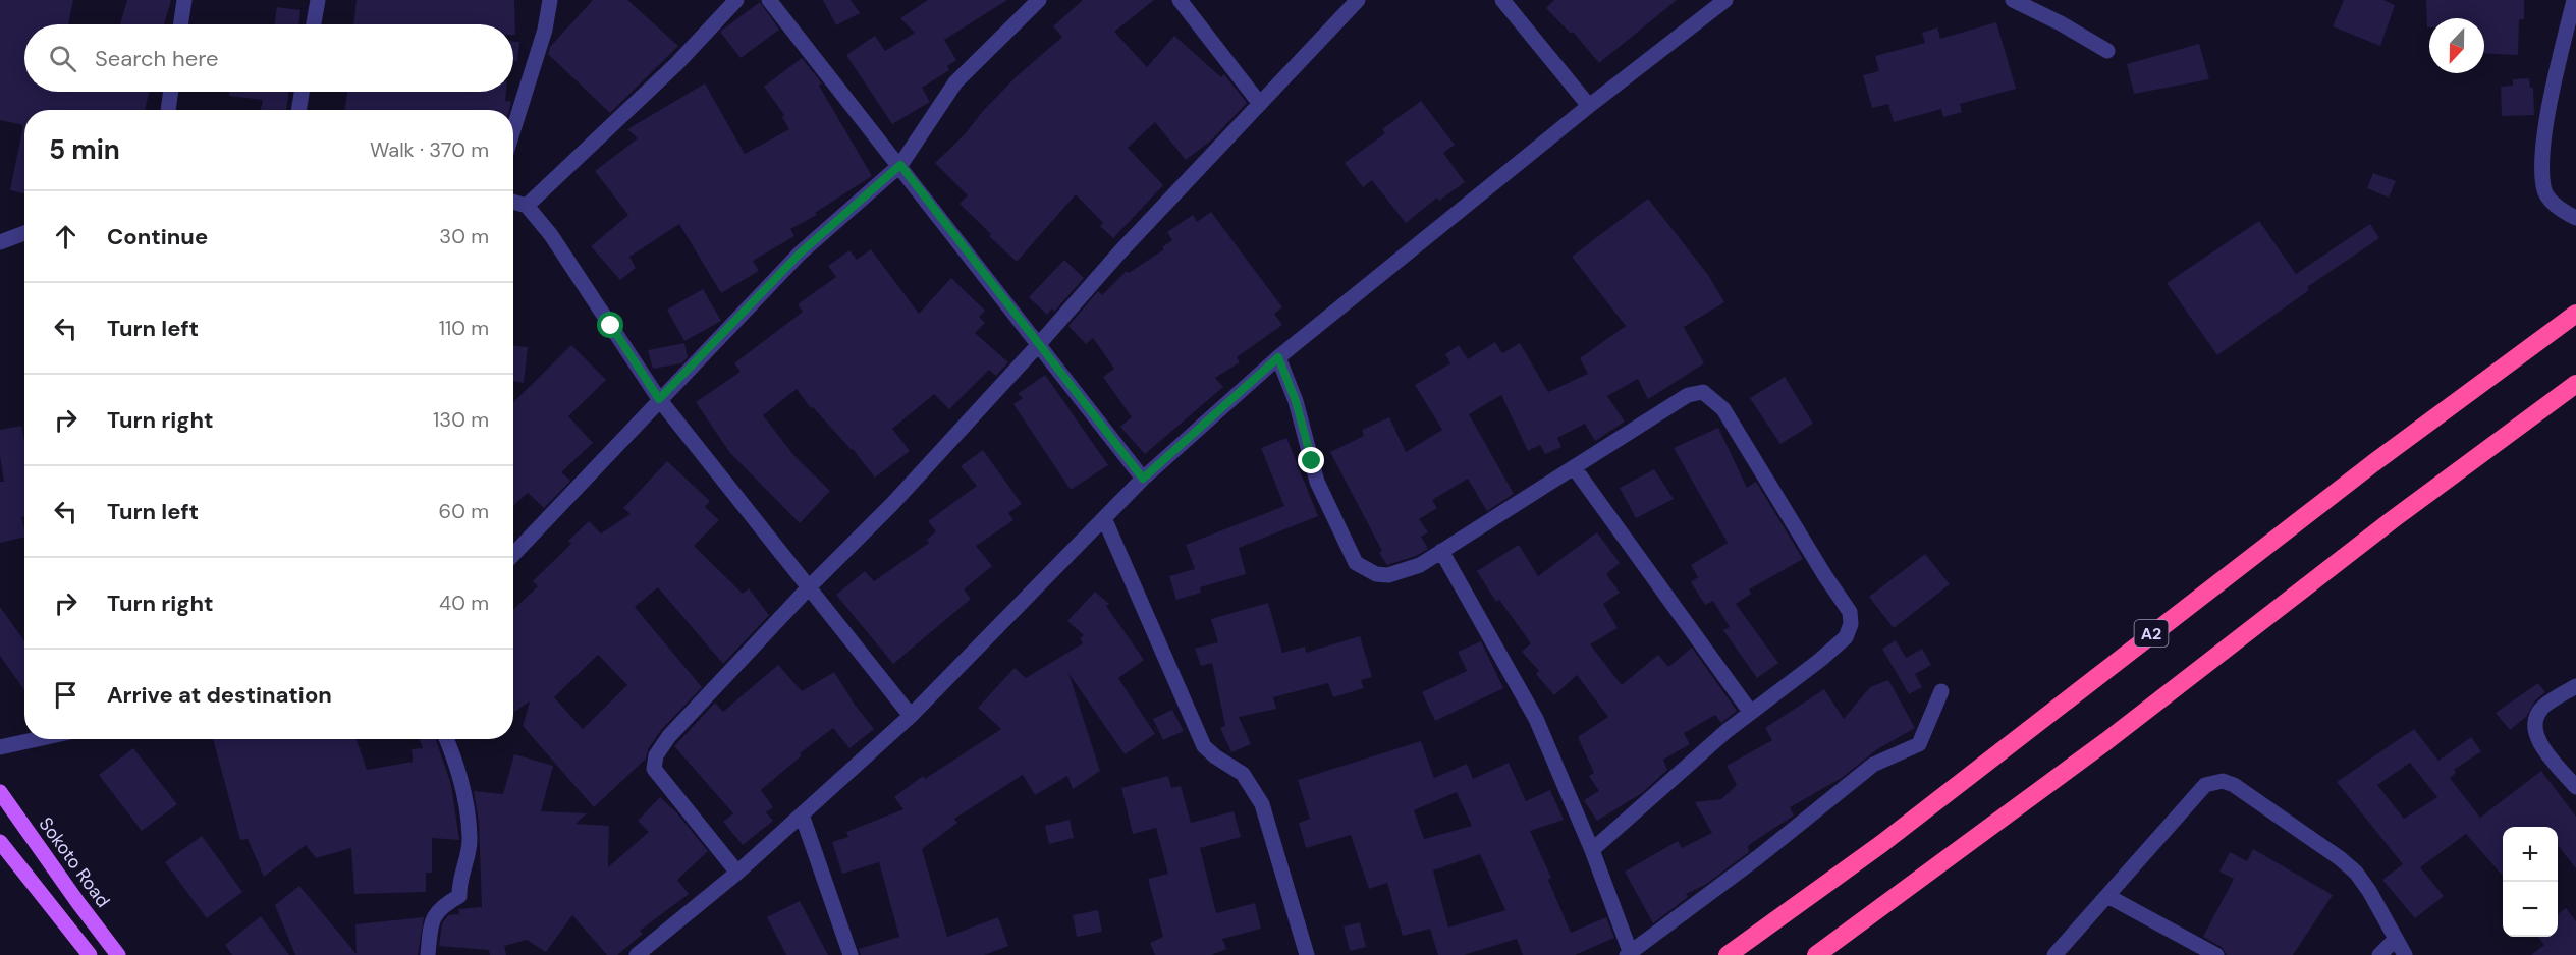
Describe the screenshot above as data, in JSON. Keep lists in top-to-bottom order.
{
  "streets": {
    "highway": ["A2"],
    "main road": ["Sokoto Road"]
  },
  "north": "bottom",
  "page": {
    "search": "Search here",
    "heading": ["5 min", "Walk · 370 m"],
    "list": [
      ["Continue", "30 m"],
      ["Turn left", "110 m"],
      ["Turn right", "130 m"],
      ["Turn left", "60 m"],
      ["Turn right", "40 m"],
      "Arrive at destination"
    ],
    "map_buttons": ["+", "−"]
  }
}
